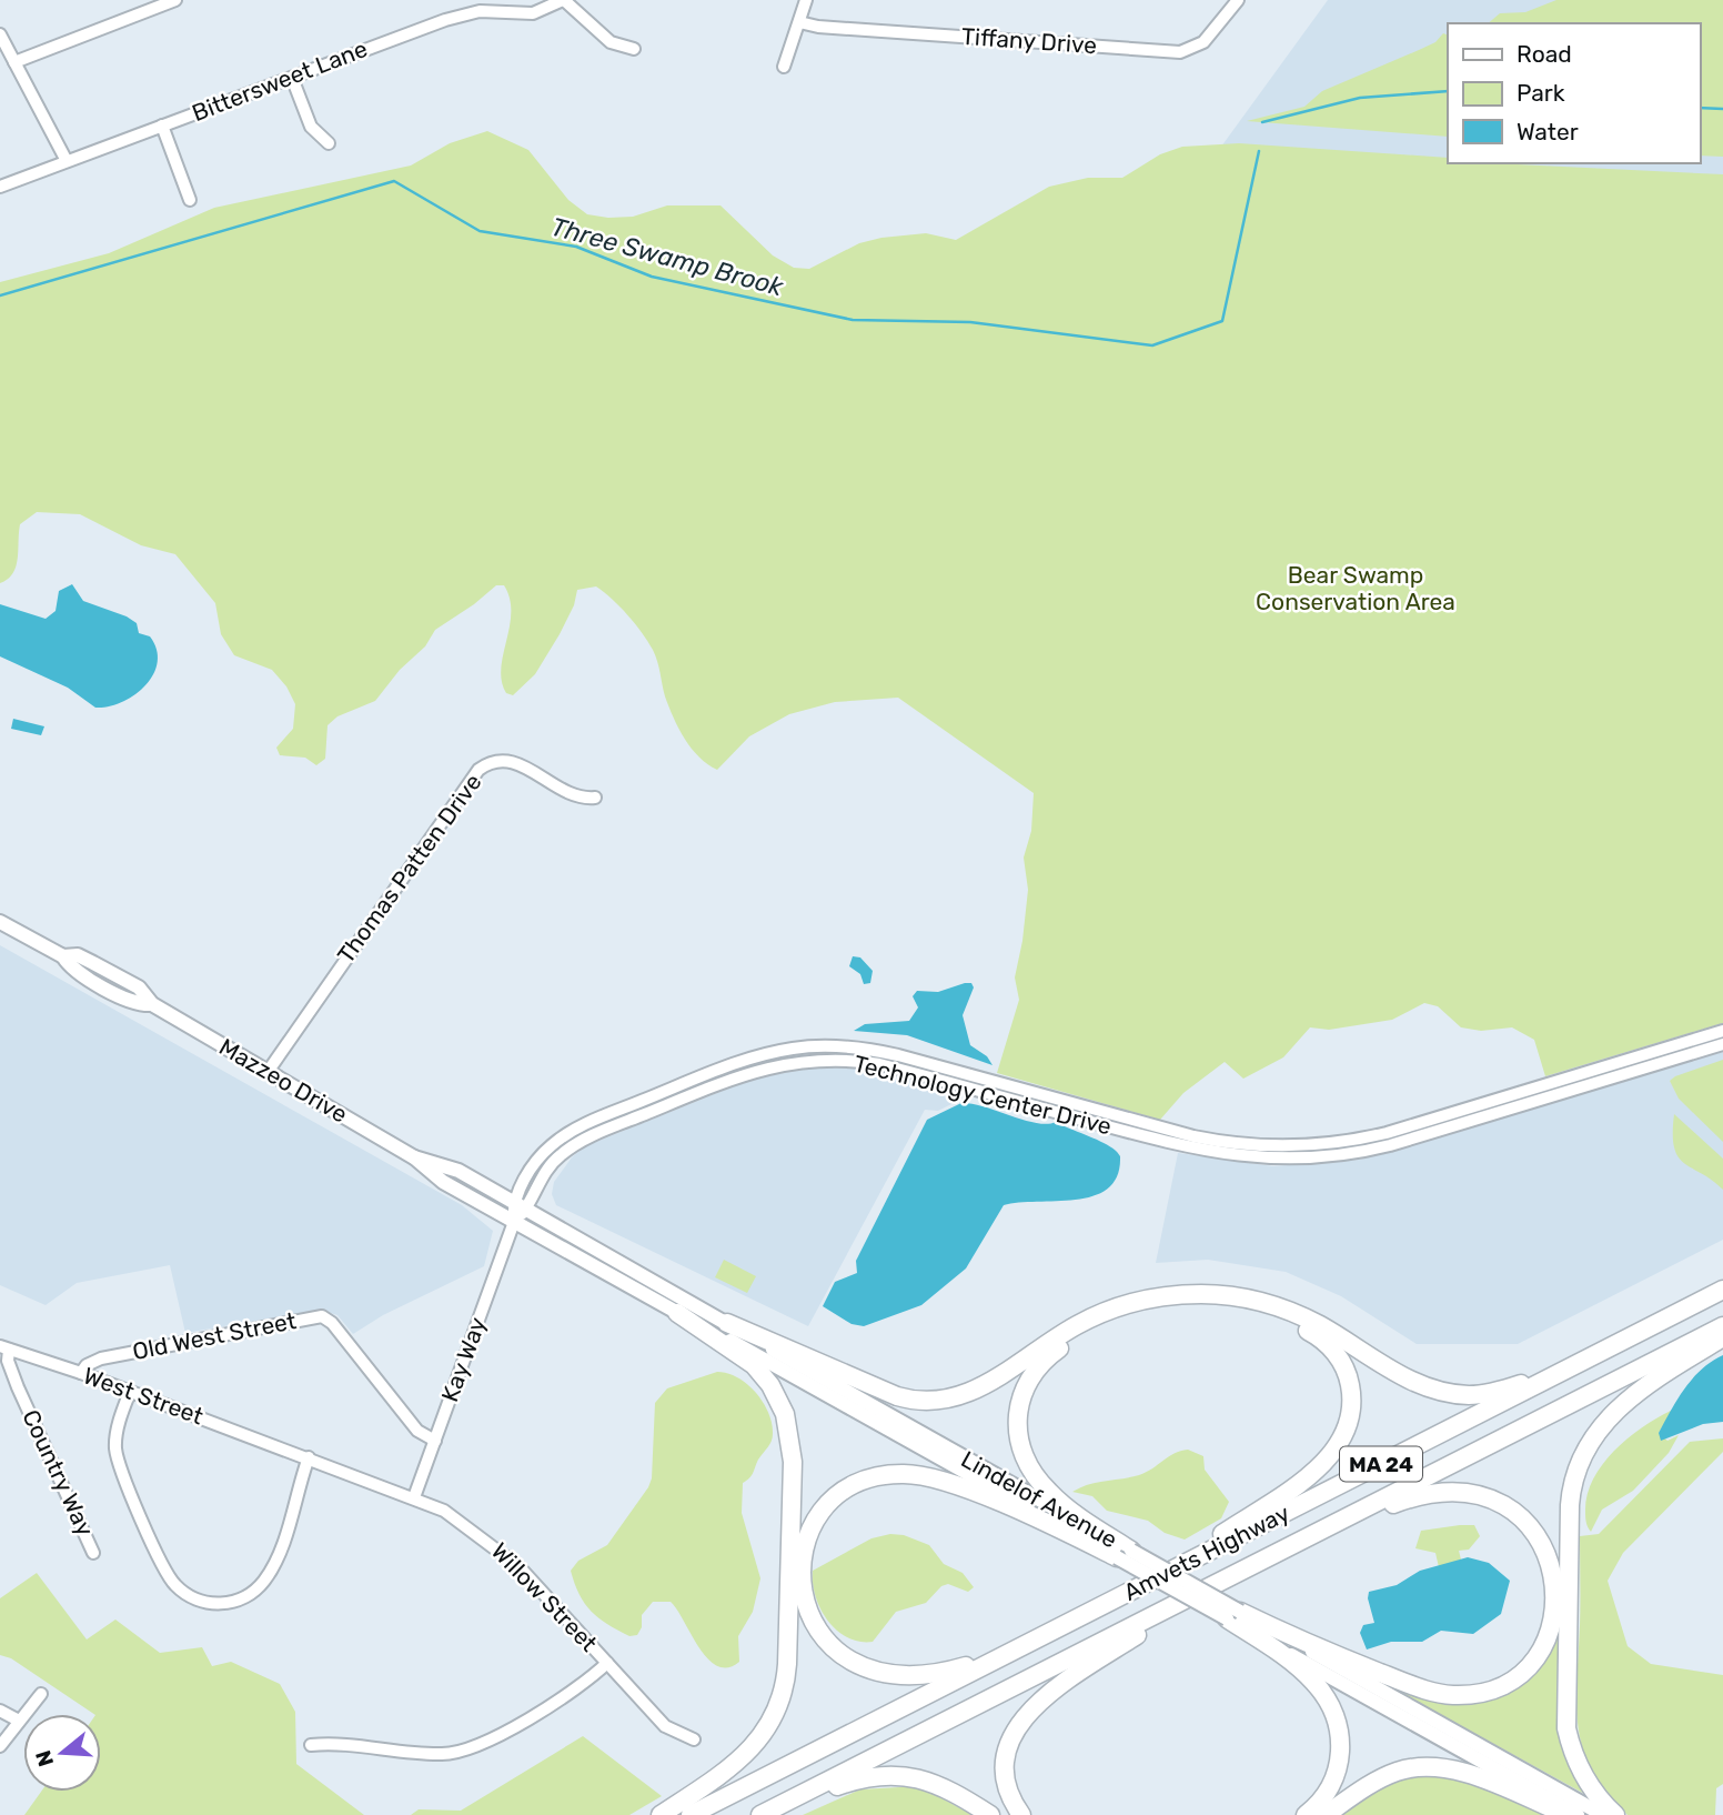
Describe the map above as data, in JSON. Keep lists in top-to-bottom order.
{
  "streets": {
    "highway": ["MA 24", "Amvets Highway"],
    "main road": ["Mazzeo Drive", "Lindelof Avenue"],
    "street": [
      "Tiffany Drive",
      "Bittersweet Lane",
      "Thomas Patten Drive",
      "Technology Center Drive",
      "Old West Street",
      "Kay Way",
      "West Street",
      "Country Way",
      "Willow Street"
    ]
  },
  "crossings": [
    ["Thomas Patten Drive", "Mazzeo Drive"],
    ["Mazzeo Drive", "Lindelof Avenue"],
    ["Technology Center Drive", "Kay Way"],
    ["Technology Center Drive", "Lindelof Avenue"],
    ["Old West Street", "Kay Way"],
    ["Old West Street", "West Street"],
    ["Kay Way", "Lindelof Avenue"],
    ["Kay Way", "Willow Street"],
    ["West Street", "Country Way"],
    ["West Street", "Willow Street"]
  ],
  "water": ["Three Swamp Brook"],
  "parks": ["Bear Swamp Conservation Area"],
  "legend": ["Road", "Park", "Water"],
  "north": "left"
}
